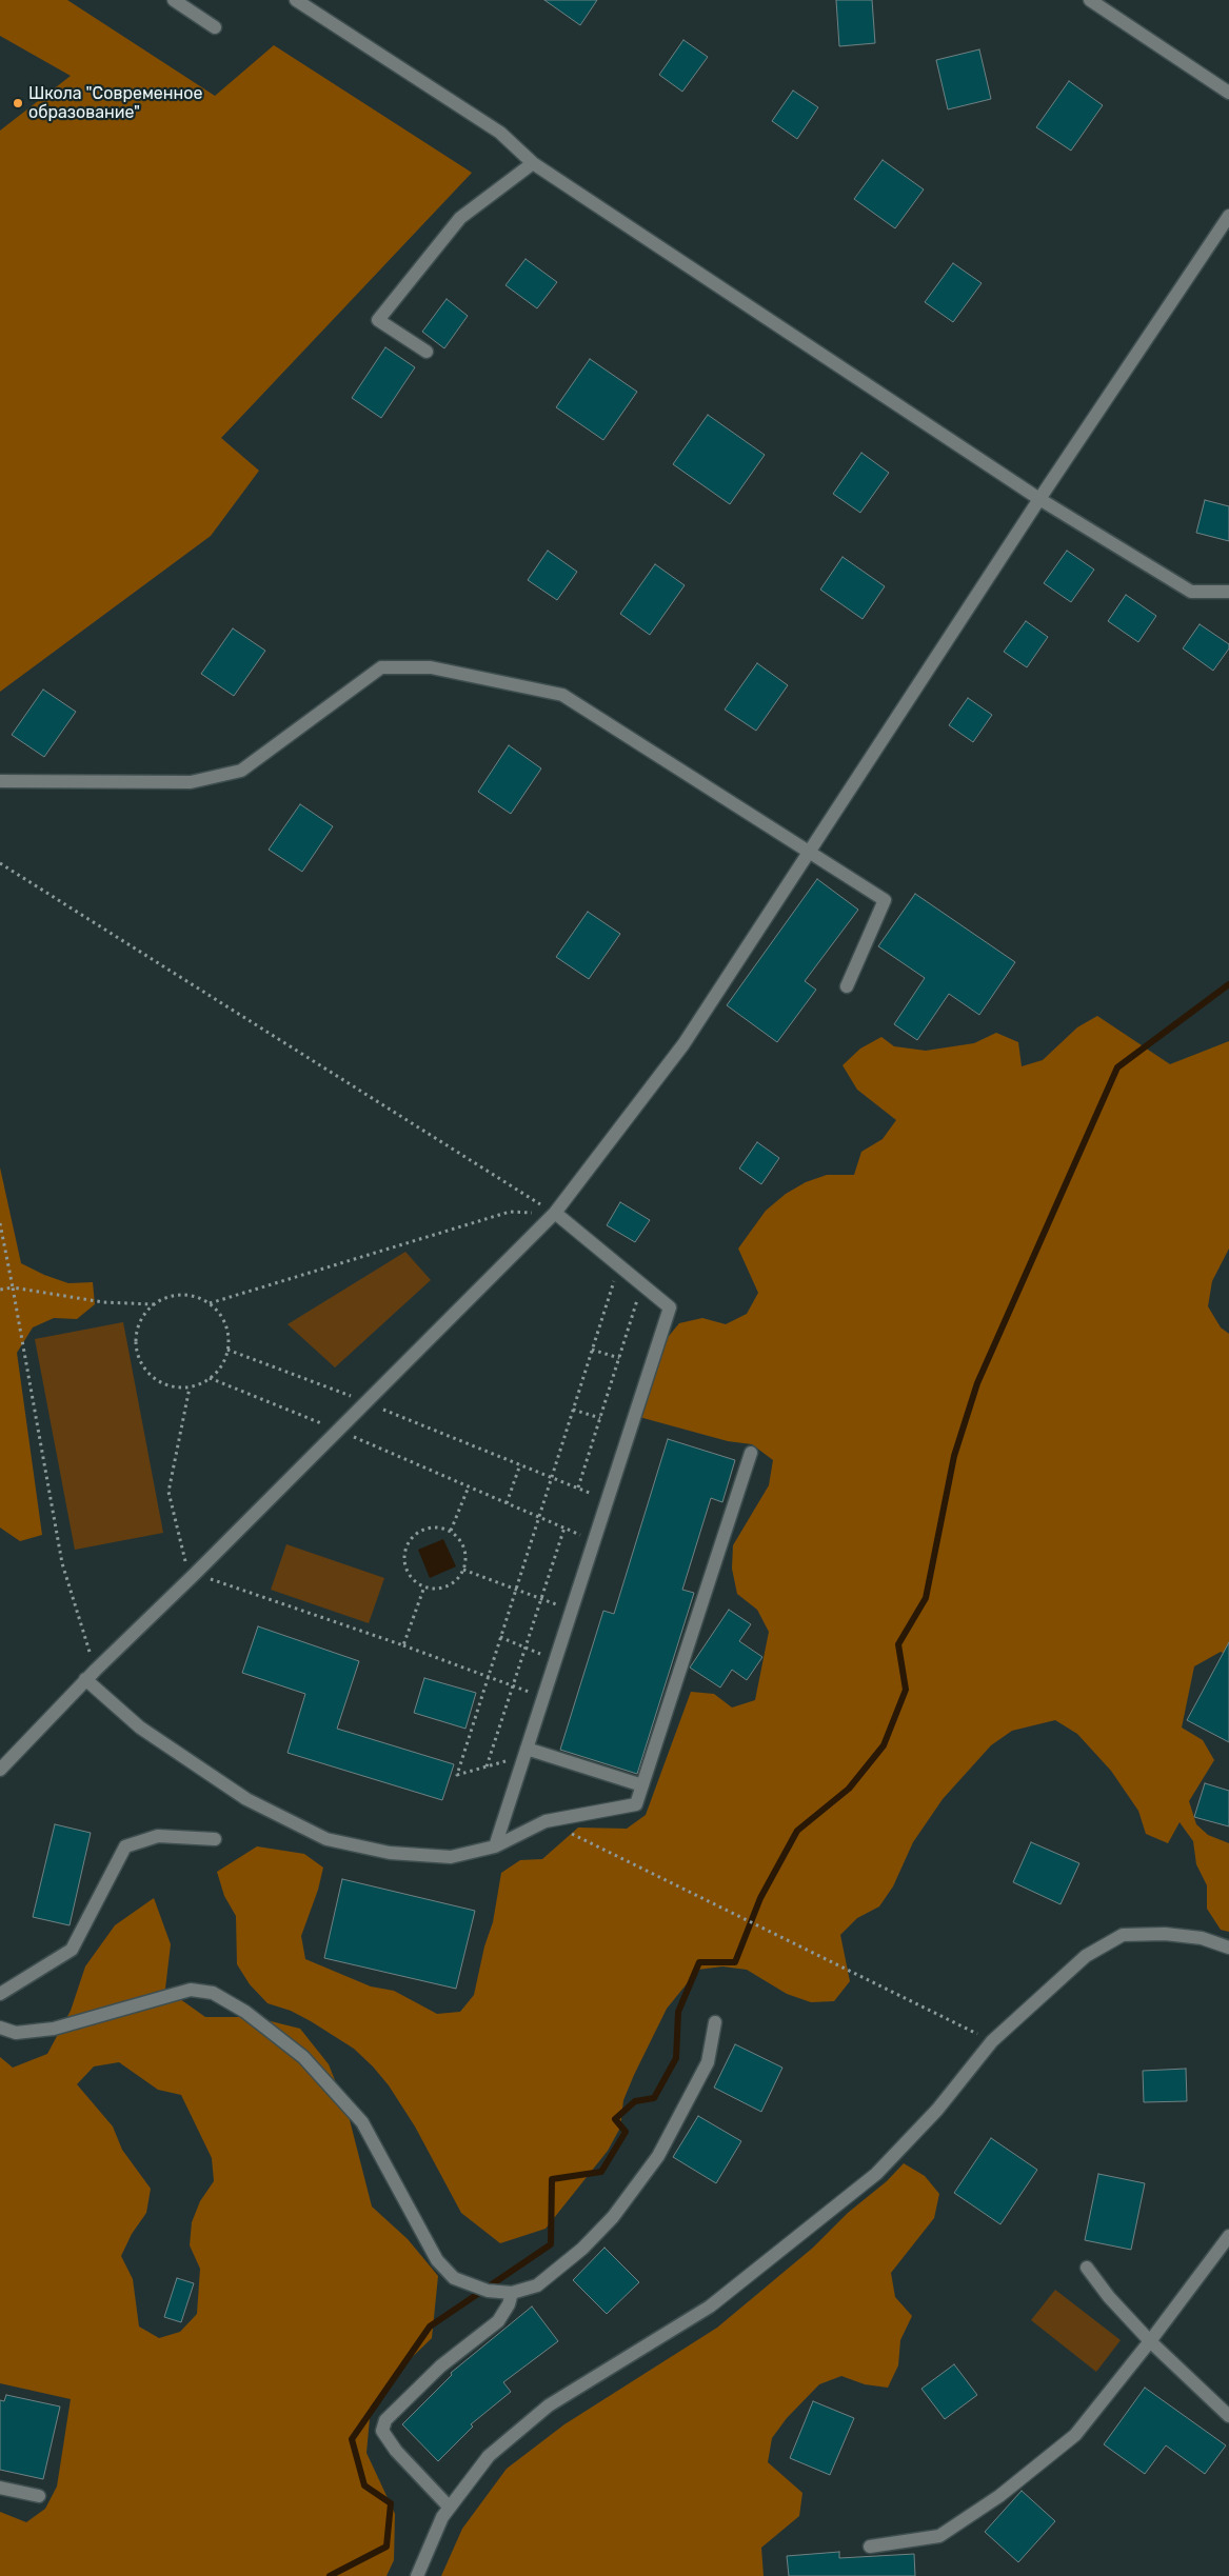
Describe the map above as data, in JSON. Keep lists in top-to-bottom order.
{
  "places": ["Школа \"Современное образование\""]
}
